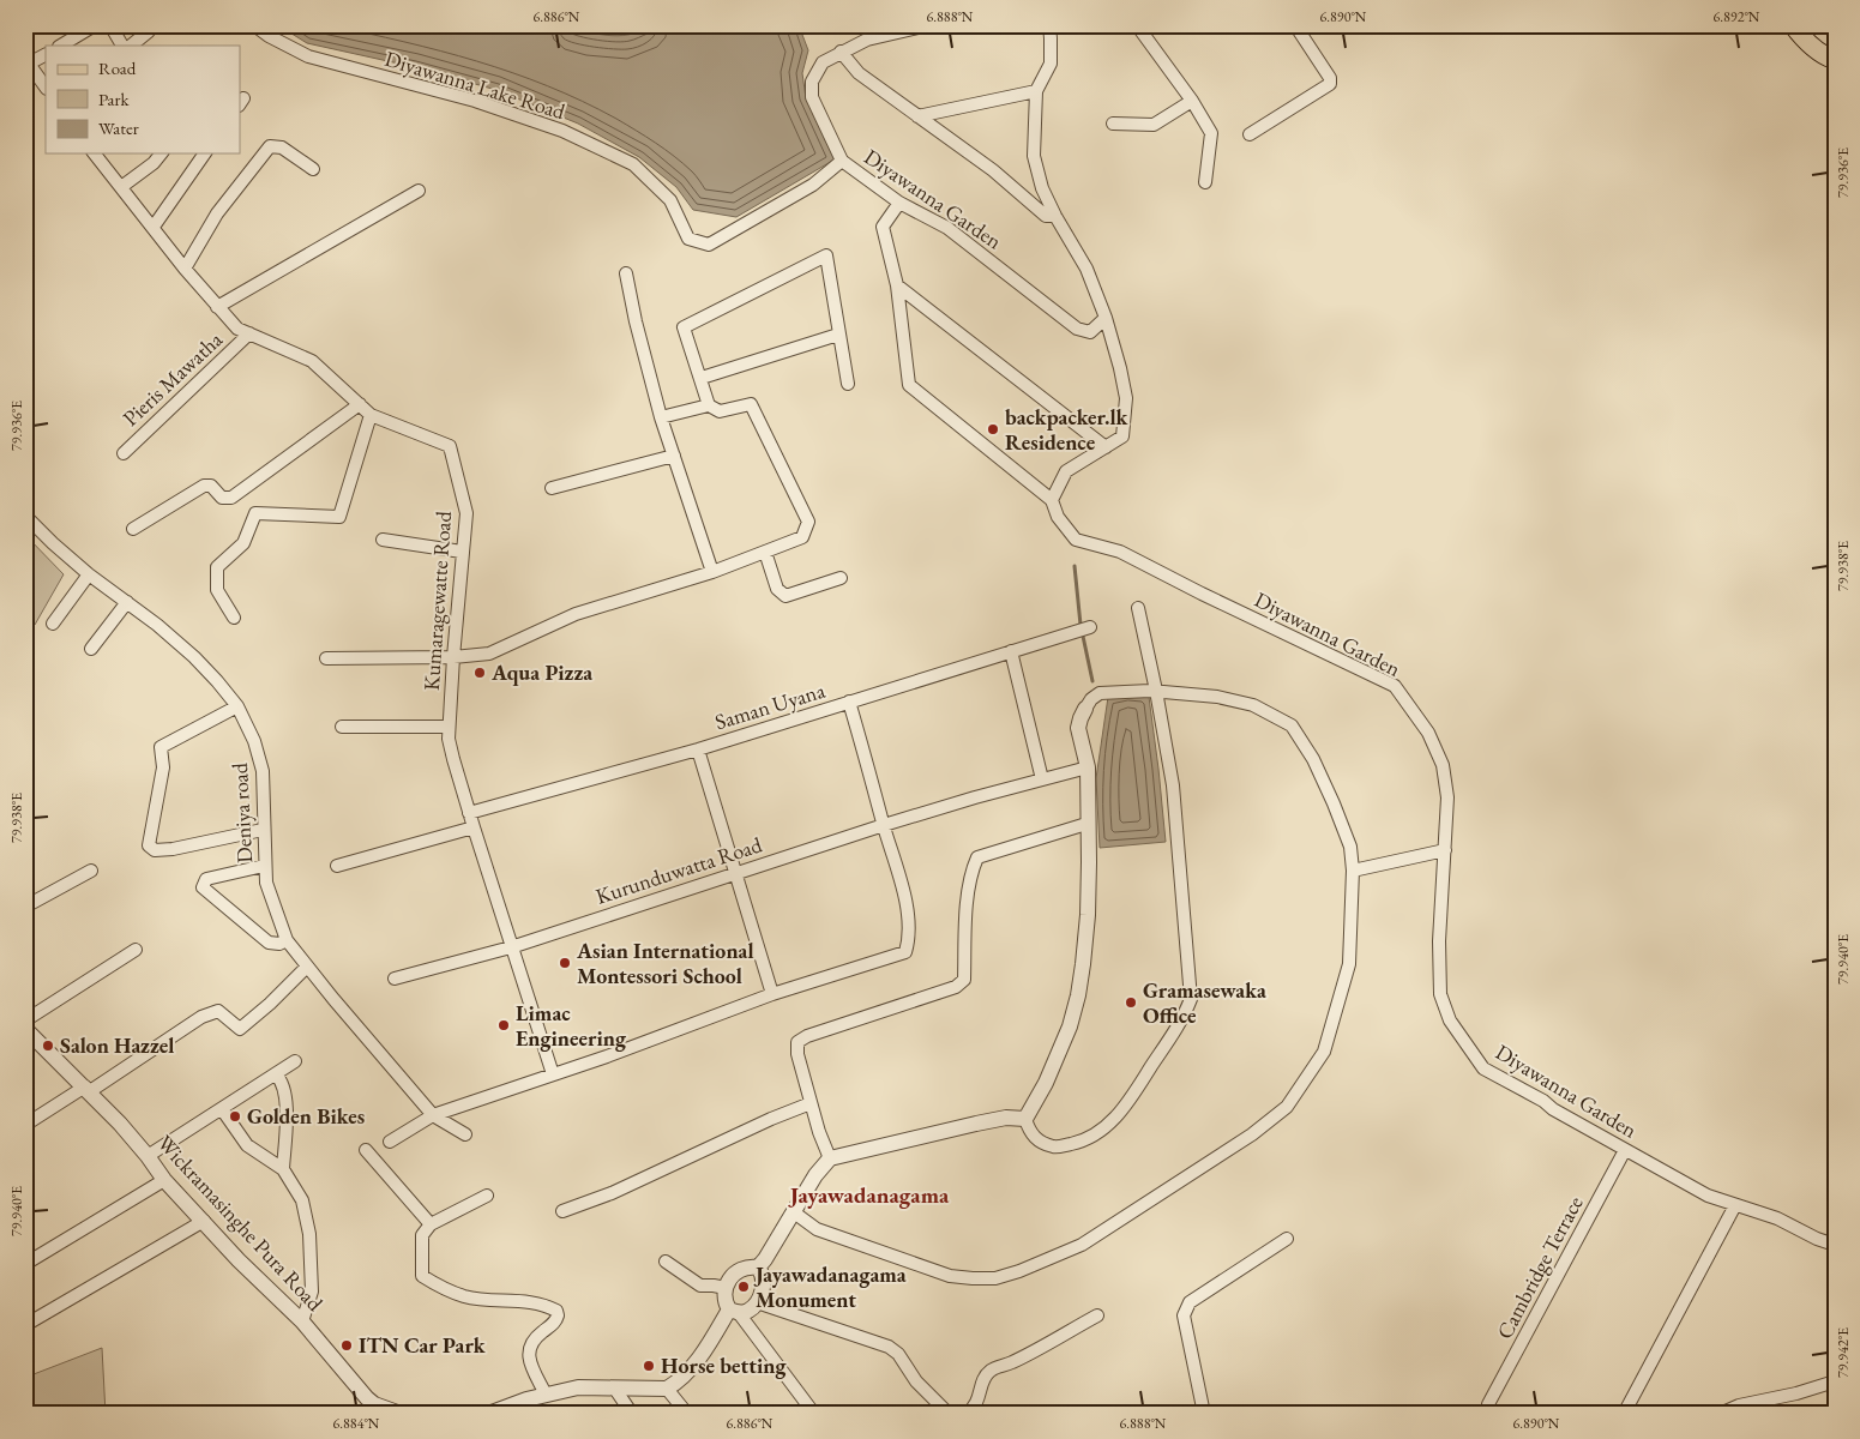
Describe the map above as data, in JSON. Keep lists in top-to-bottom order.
{
  "streets": {
    "street": [
      "Diyawanna Lake Road",
      "Diyawanna Garden",
      "Pieris Mawatha",
      "Kumaragewatte Road",
      "Saman Uyana",
      "Deniya road",
      "Kurunduwatta Road",
      "Wickramasinghe Pura Road",
      "Cambridge Terrace"
    ]
  },
  "crossings": [
    ["Diyawanna Lake Road", "Diyawanna Garden"],
    ["Diyawanna Garden", "Cambridge Terrace"],
    ["Pieris Mawatha", "Kumaragewatte Road"],
    ["Kumaragewatte Road", "Saman Uyana"],
    ["Kumaragewatte Road", "Kurunduwatta Road"]
  ],
  "districts": ["Jayawadanagama"],
  "places": [
    "backpacker.lk Residence",
    "Aqua Pizza",
    "Asian International Montessori School",
    "Gramasewaka Office",
    "Limac Engineering",
    "Salon Hazzel",
    "Golden Bikes",
    "Jayawadanagama Monument",
    "ITN Car Park",
    "Horse betting"
  ],
  "legend": ["Road", "Park", "Water"],
  "coordinates": [
    "6.886°N",
    "6.888°N",
    "6.890°N",
    "6.892°N",
    "79.936°E",
    "79.938°E",
    "79.940°E",
    "79.942°E",
    "6.884°N"
  ]
}
